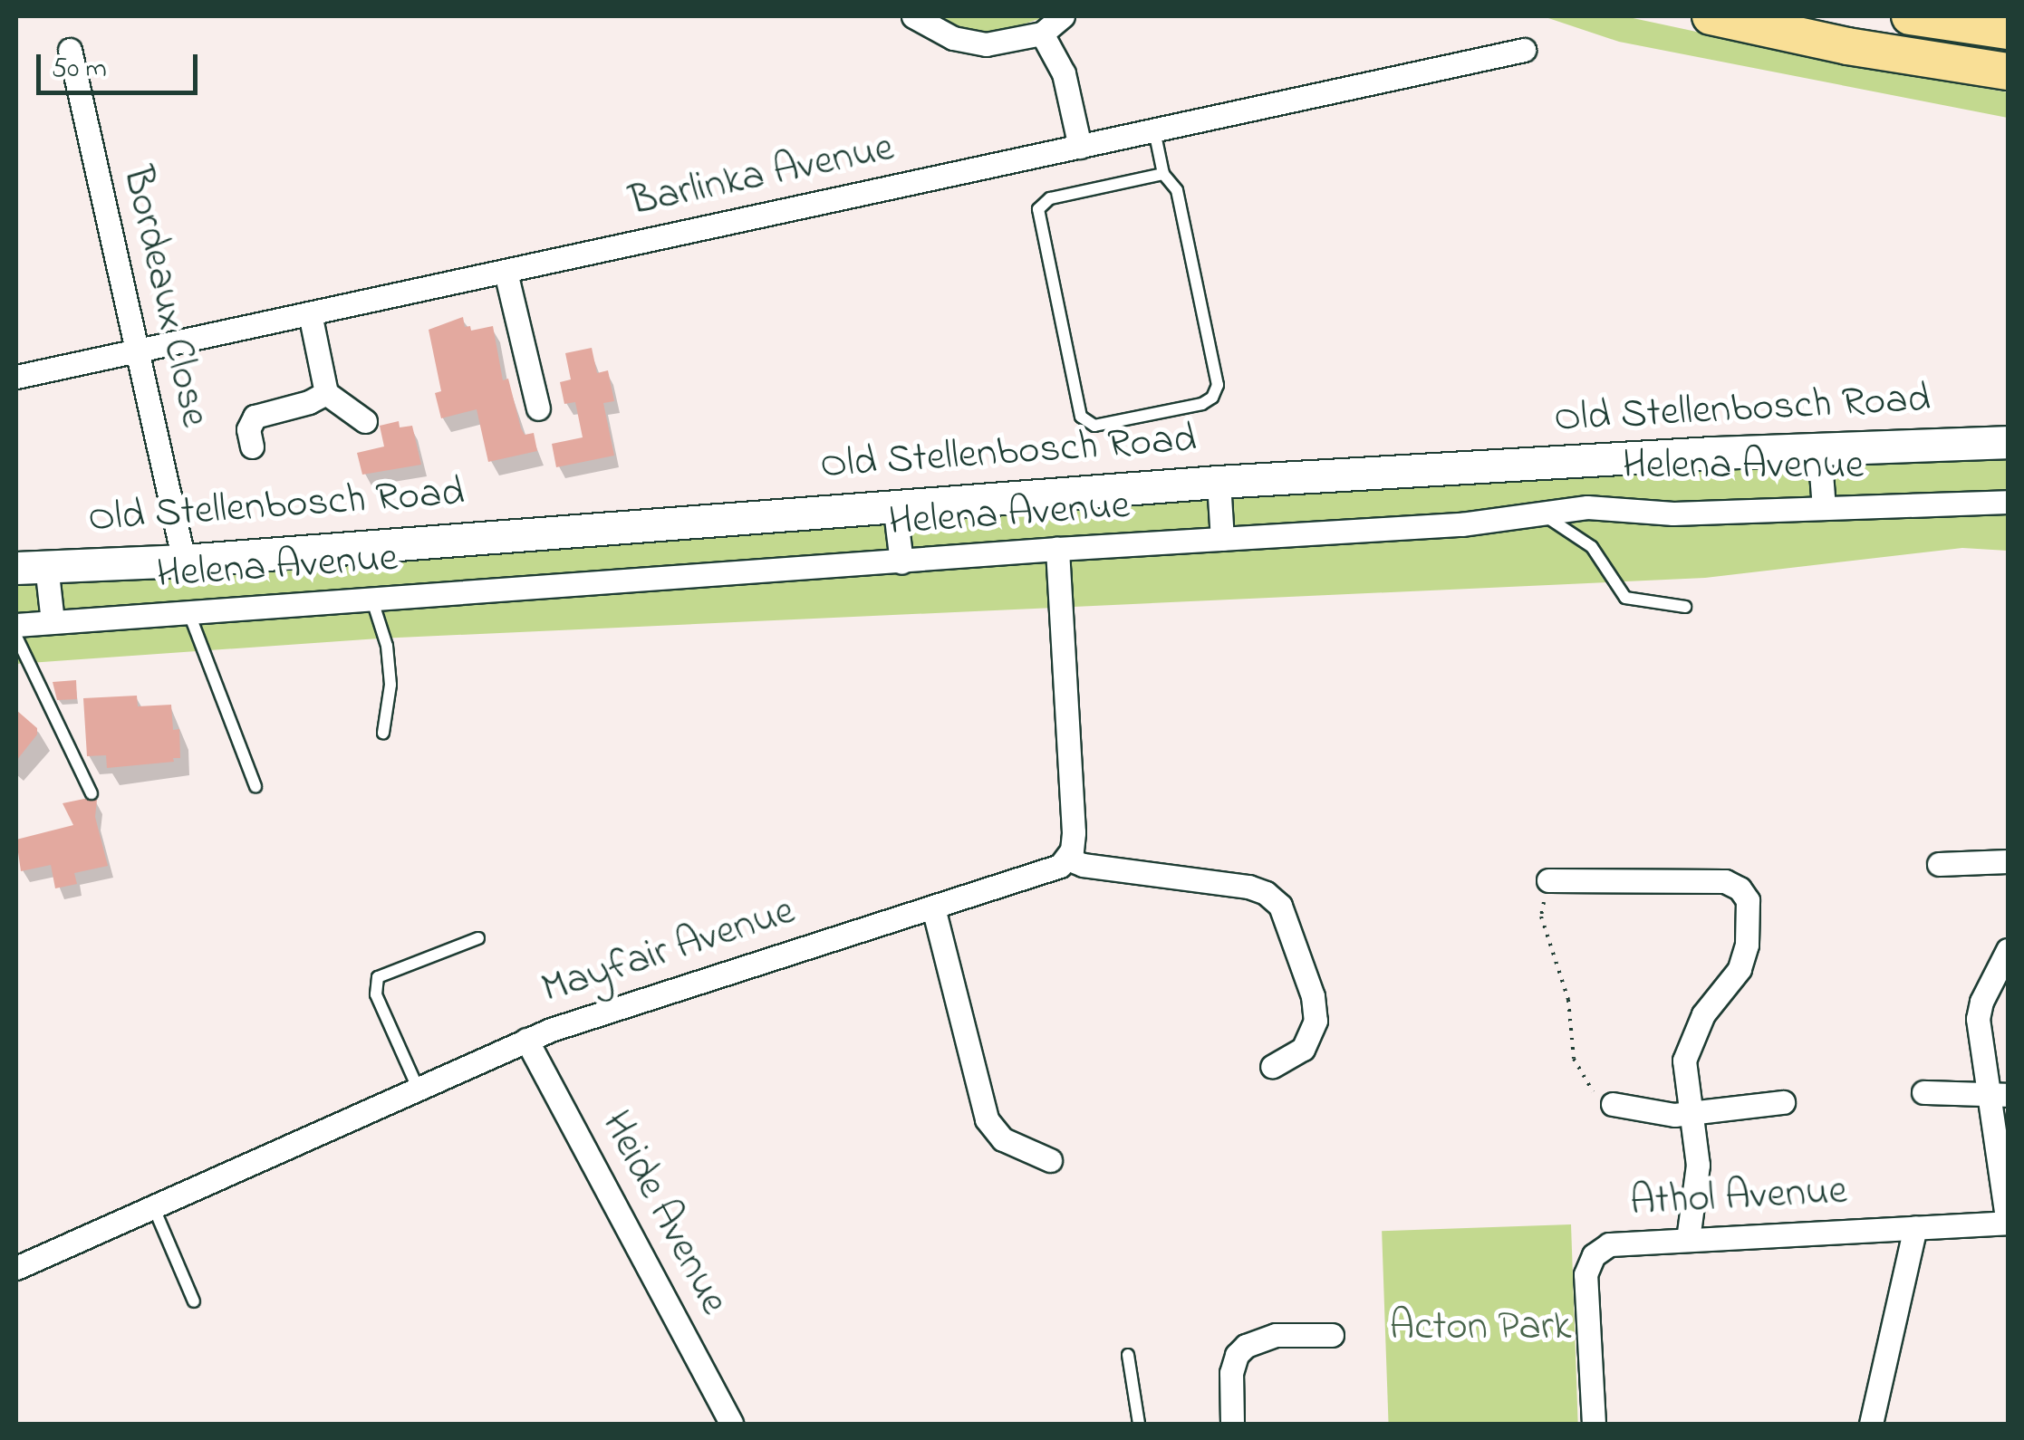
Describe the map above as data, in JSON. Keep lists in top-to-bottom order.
{
  "streets": {
    "street": [
      "Barlinka Avenue",
      "Bordeaux Close",
      "Old Stellenbosch Road",
      "Helena Avenue",
      "Mayfair Avenue",
      "Athol Avenue",
      "Heide Avenue"
    ]
  },
  "crossings": [
    ["Barlinka Avenue", "Bordeaux Close"],
    ["Bordeaux Close", "Old Stellenbosch Road"],
    ["Mayfair Avenue", "Heide Avenue"]
  ],
  "parks": ["Acton Park"],
  "scale_bar": "50 m"
}
